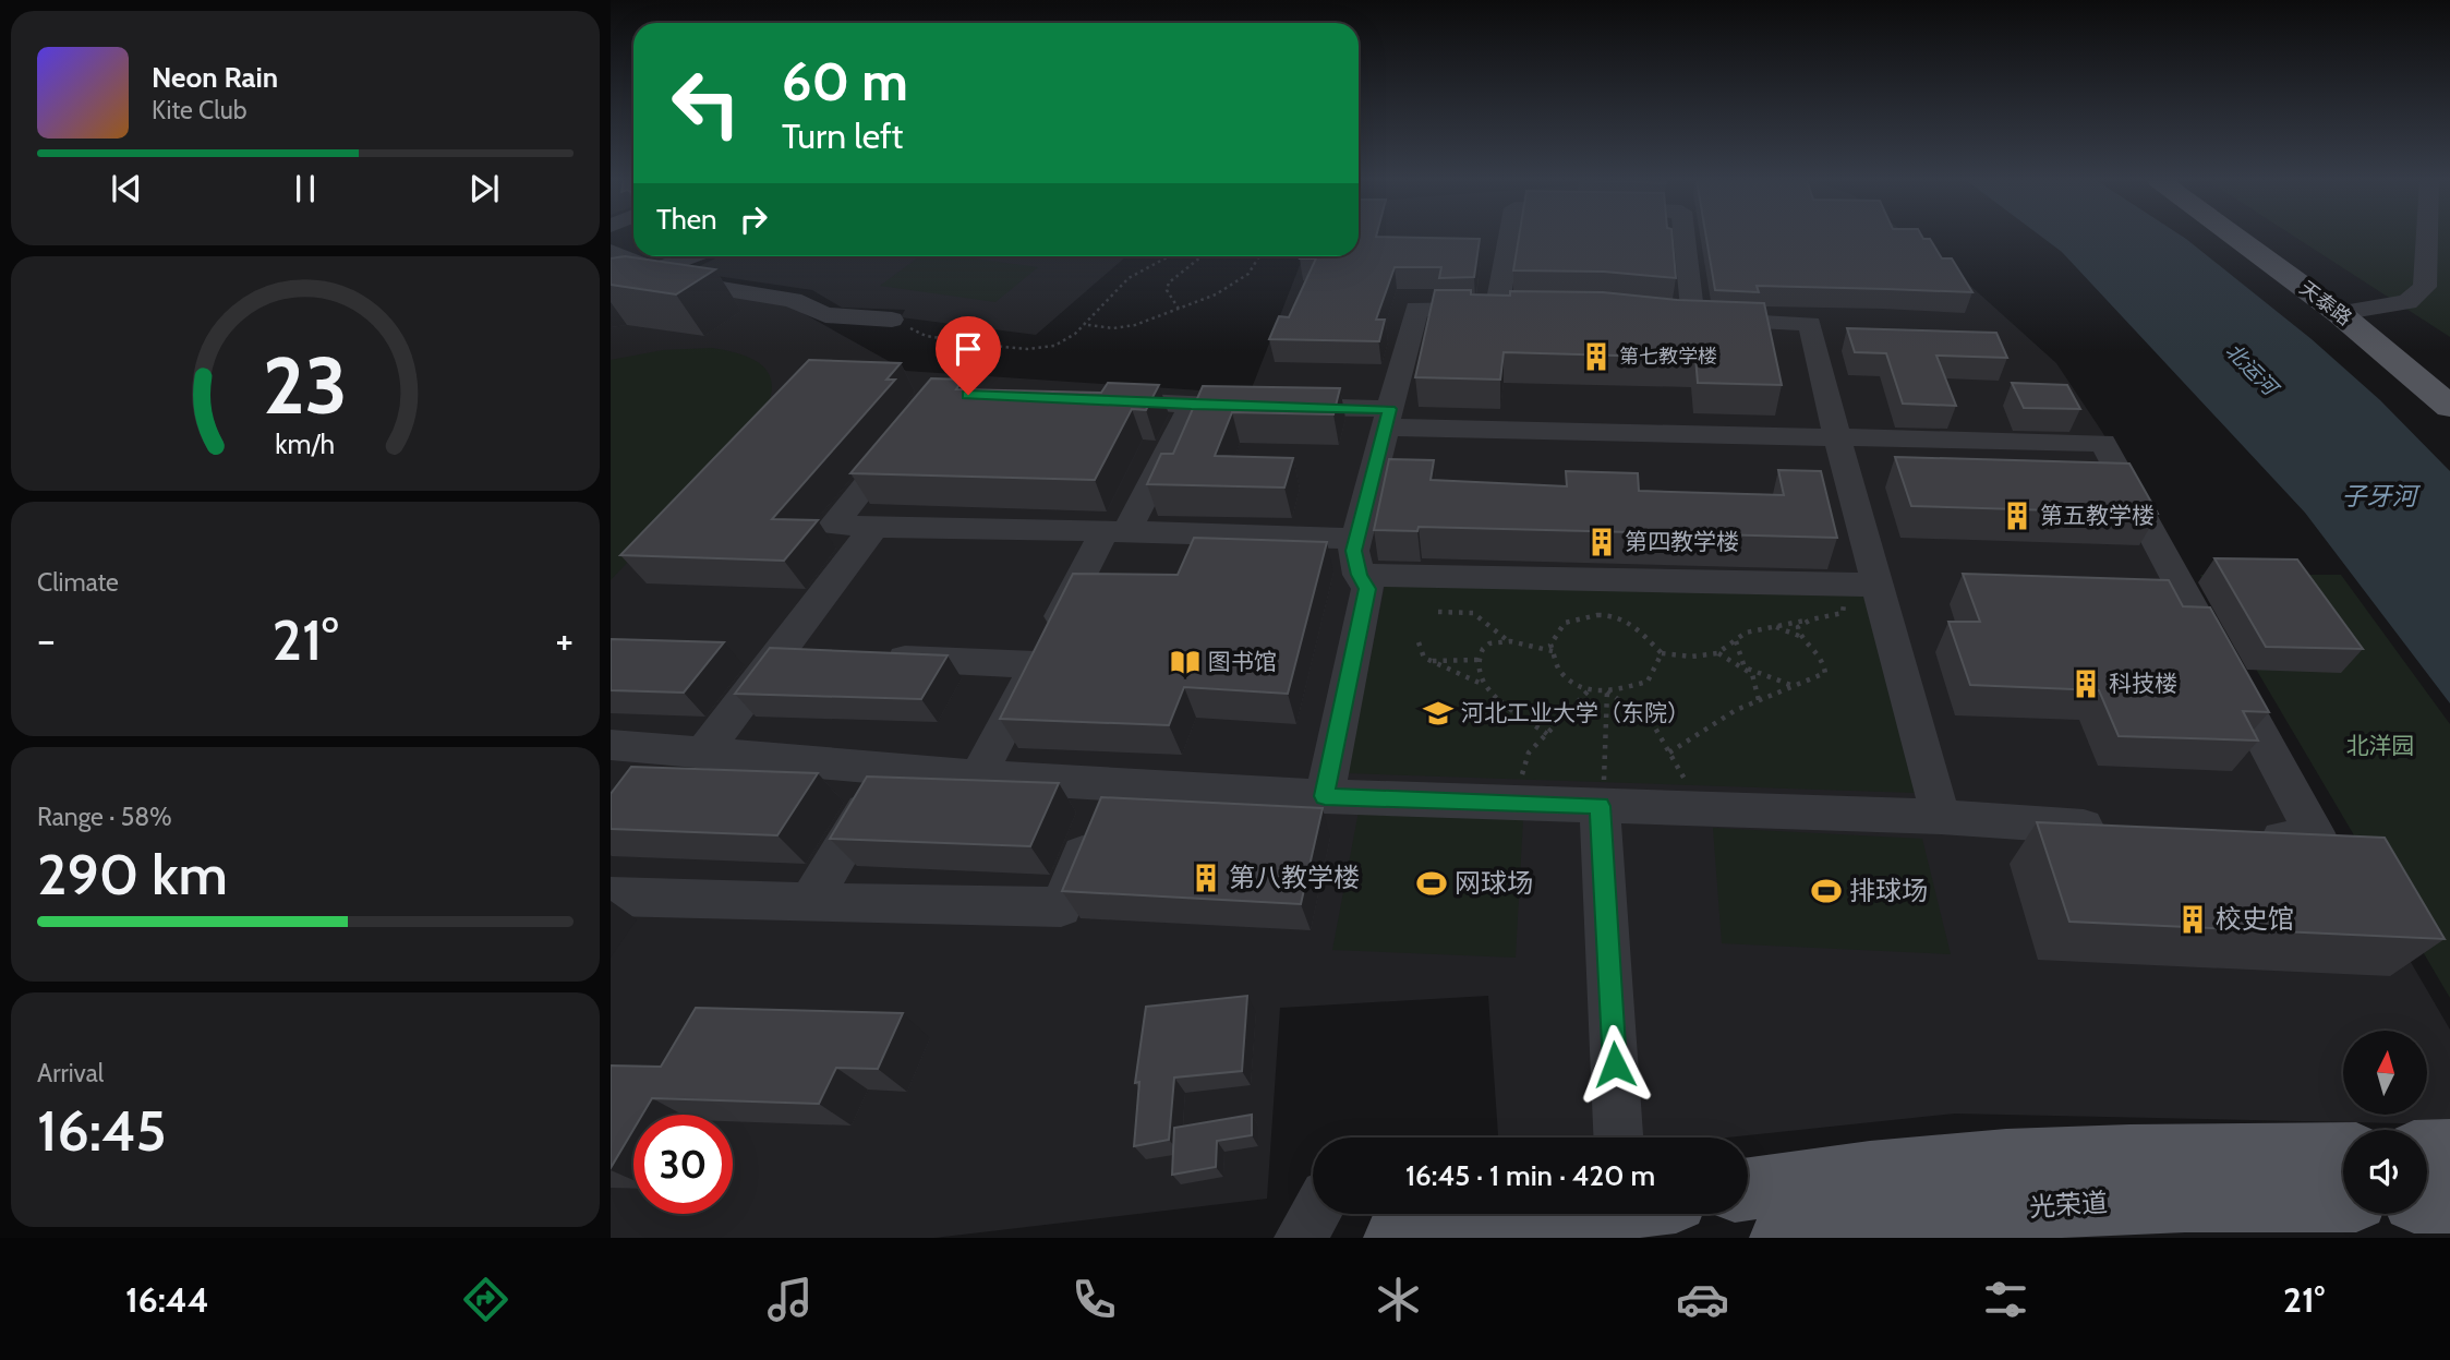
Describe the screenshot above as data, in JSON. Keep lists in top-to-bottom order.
{
  "streets": {
    "main road": ["天泰路", "光荣道"]
  },
  "water": ["北运河", "子牙河"],
  "parks": ["北洋园"],
  "places": {
    "building": [
      "第七教学楼",
      "第五教学楼",
      "第四教学楼",
      "科技楼",
      "第八教学楼",
      "校史馆"
    ],
    "library": ["图书馆"],
    "school or university": ["河北工业大学（东院）"],
    "sports": ["网球场", "排球场"]
  },
  "north": "top",
  "page": {
    "turn": ["60 m", "Turn left"],
    "song": ["Neon Rain", "Kite Club"],
    "then": "Then",
    "tile": [
      "Climate",
      ["Range · 58%", "290 km"],
      ["Arrival", "16:45"]
    ],
    "heat": ["−", "21°", "+"],
    "limit": "30",
    "trip": "16:45 · 1 min · 420 m",
    "tabs": ["16:44", "21°"],
    "gauge": ["23", "km/h"]
  }
}
